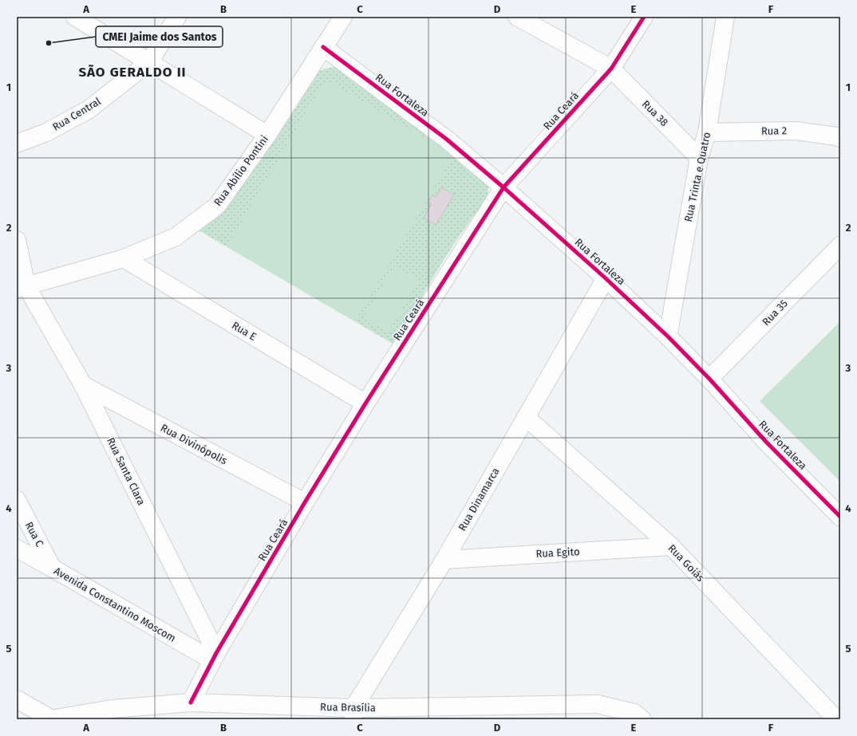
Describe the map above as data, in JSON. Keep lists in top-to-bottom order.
{
  "streets": {
    "street": [
      "Rua Fortaleza",
      "Rua Ceará",
      "Rua 38",
      "Rua Central",
      "Rua 2",
      "Rua Abílio Pontini",
      "Rua Trinta e Quatro",
      "Rua 35",
      "Rua E",
      "Rua Divinópolis",
      "Rua Santa Clara",
      "Rua Dinamarca",
      "Rua C",
      "Rua Egito",
      "Rua Goiás",
      "Avenida Constantino Moscom",
      "Rua Brasília"
    ]
  },
  "crossings": [
    ["Rua Fortaleza", "Rua Ceará"],
    ["Rua Fortaleza", "Rua Abílio Pontini"],
    ["Rua Fortaleza", "Rua Trinta e Quatro"],
    ["Rua Fortaleza", "Rua 35"],
    ["Rua Fortaleza", "Rua Dinamarca"],
    ["Rua Ceará", "Rua 38"],
    ["Rua Ceará", "Rua E"],
    ["Rua Ceará", "Rua Divinópolis"],
    ["Rua Ceará", "Rua Santa Clara"],
    ["Rua Ceará", "Avenida Constantino Moscom"],
    ["Rua 38", "Rua Trinta e Quatro"],
    ["Rua 2", "Rua Trinta e Quatro"],
    ["Rua Abílio Pontini", "Rua E"],
    ["Rua Abílio Pontini", "Rua Santa Clara"],
    ["Rua Divinópolis", "Rua Santa Clara"],
    ["Rua Santa Clara", "Avenida Constantino Moscom"],
    ["Rua Dinamarca", "Rua Egito"],
    ["Rua Dinamarca", "Rua Goiás"],
    ["Rua Dinamarca", "Rua Brasília"],
    ["Rua C", "Avenida Constantino Moscom"],
    ["Rua Egito", "Rua Goiás"]
  ],
  "districts": ["SÃO GERALDO II"],
  "places": ["CMEI Jaime dos Santos"],
  "grid": {
    "columns": [
      "A",
      "B",
      "C",
      "D",
      "E",
      "F"
    ],
    "rows": [
      "1",
      "2",
      "3",
      "4",
      "5"
    ]
  }
}
